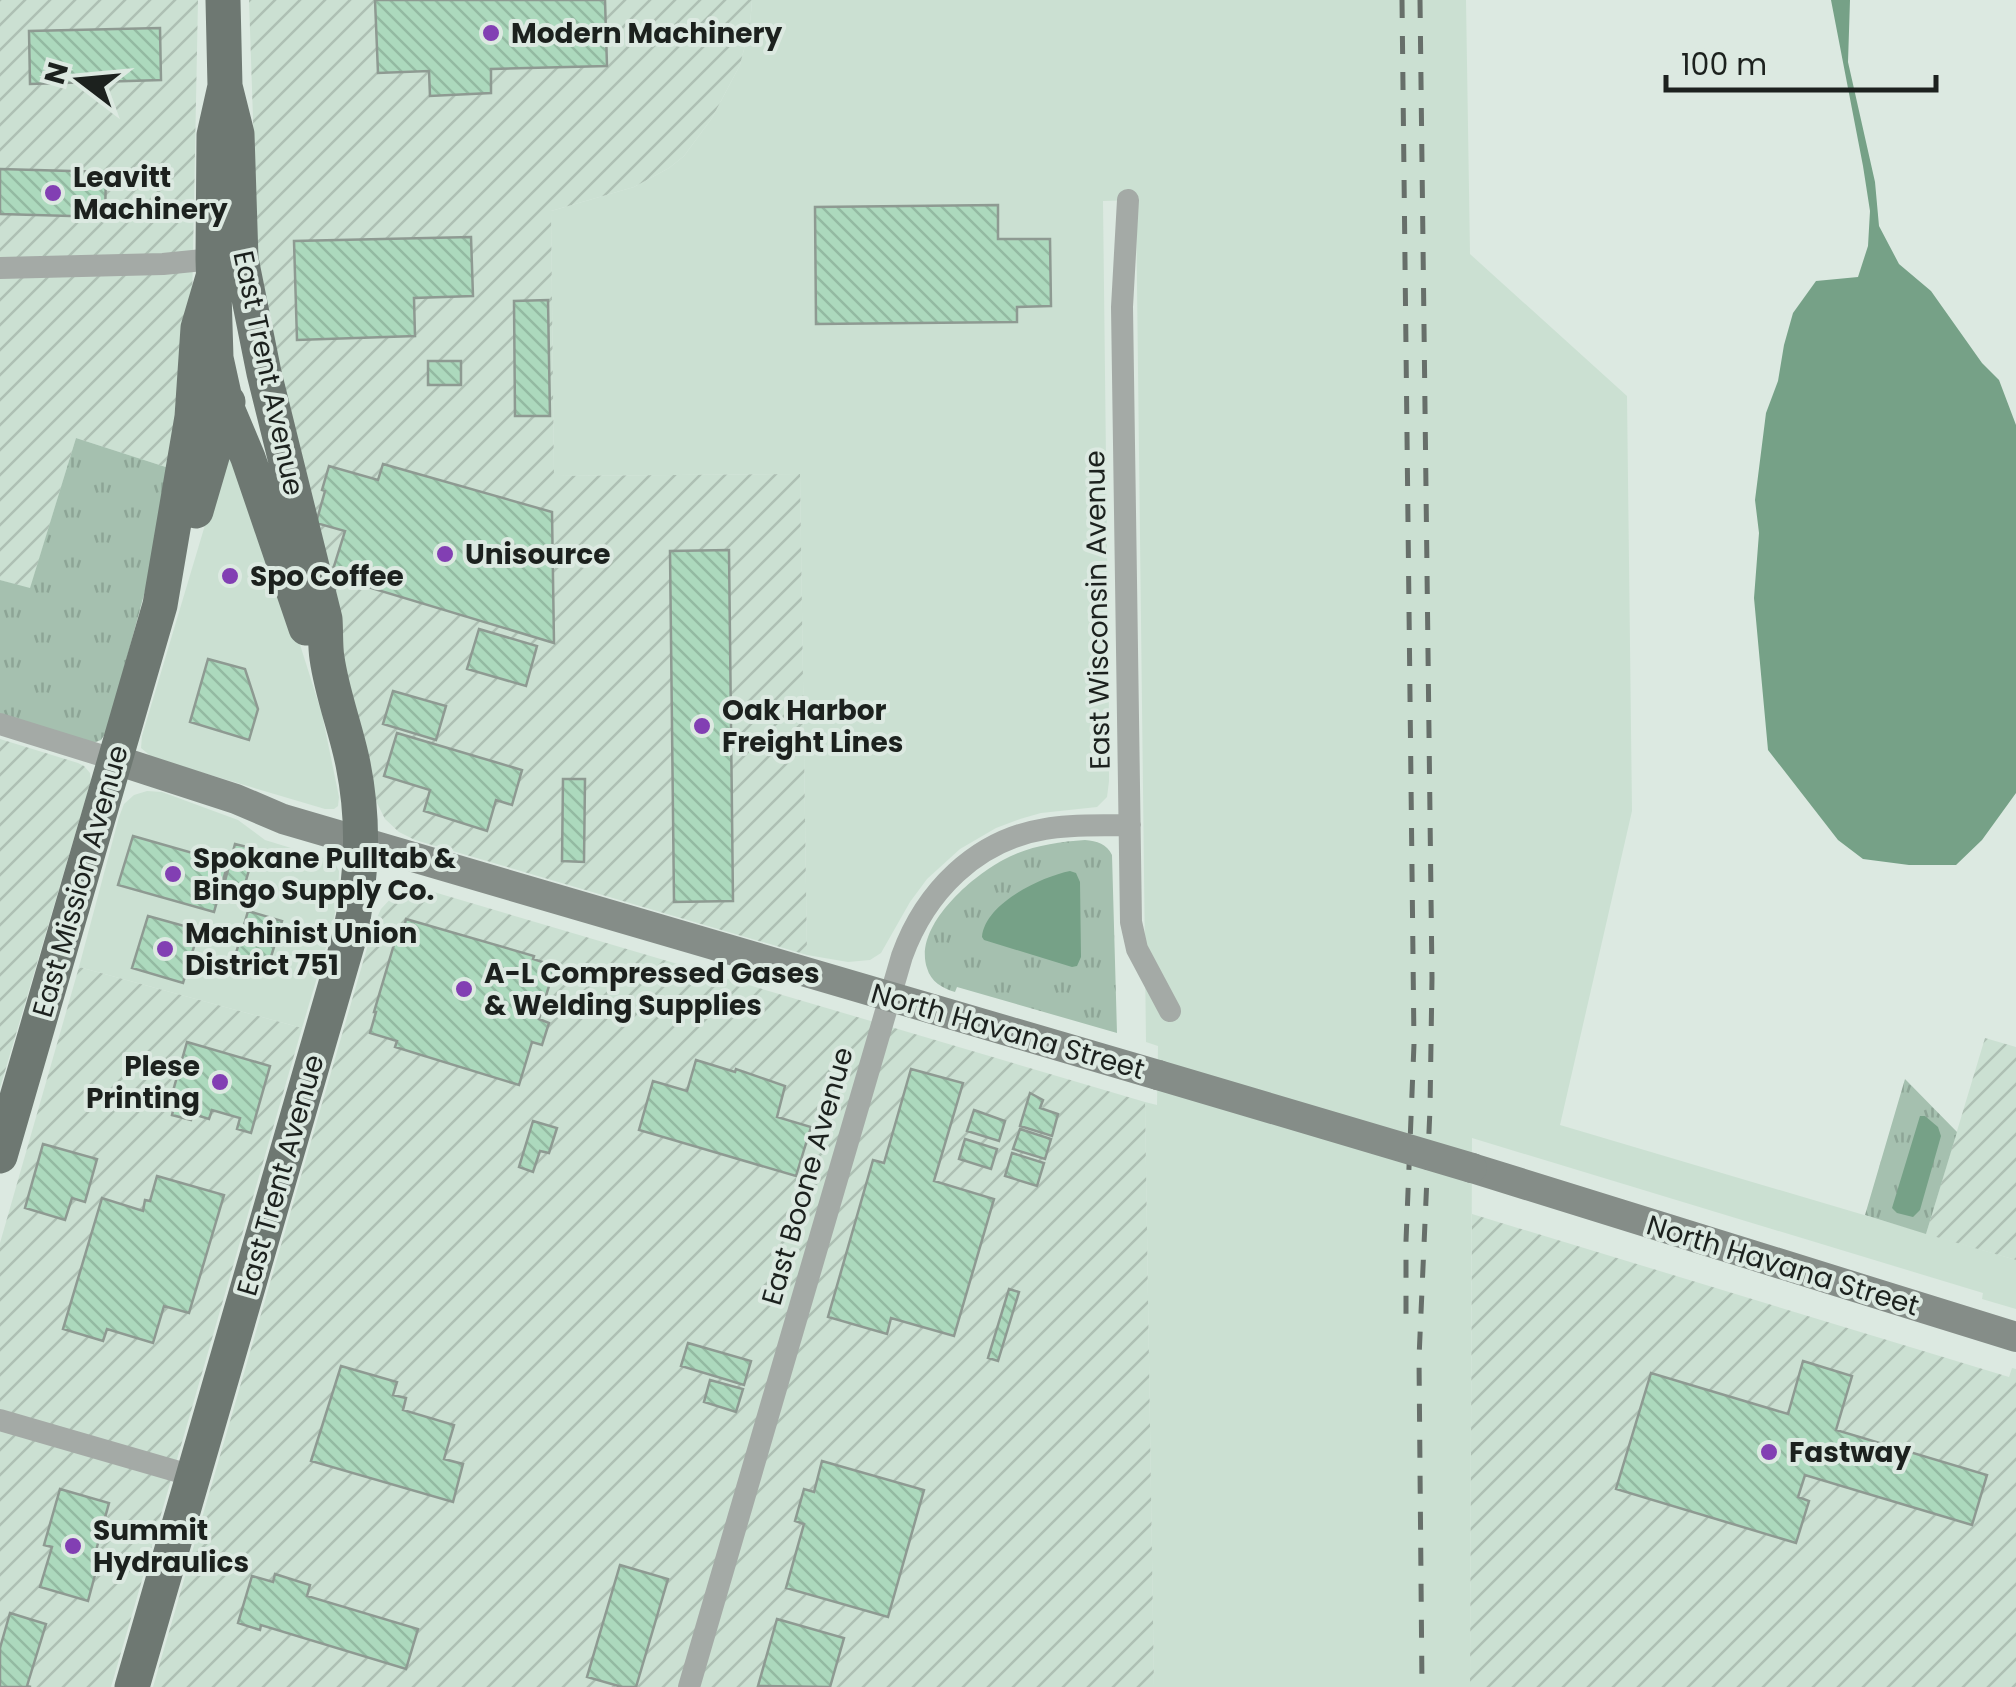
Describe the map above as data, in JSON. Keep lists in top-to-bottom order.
{
  "streets": {
    "main road": ["East Trent Avenue", "East Mission Avenue"],
    "street": ["East Wisconsin Avenue", "North Havana Street", "East Boone Avenue"]
  },
  "crossings": [
    ["East Trent Avenue", "East Mission Avenue"],
    ["East Trent Avenue", "North Havana Street"],
    ["East Wisconsin Avenue", "East Boone Avenue"],
    ["East Mission Avenue", "North Havana Street"],
    ["North Havana Street", "East Boone Avenue"]
  ],
  "places": [
    "Modern Machinery",
    "Leavitt Machinery",
    "Unisource",
    "Spo Coffee",
    "Oak Harbor Freight Lines",
    "Spokane Pulltab & Bingo Supply Co.",
    "Machinist Union District 751",
    "A-L Compressed Gases & Welding Supplies",
    "Plese Printing",
    "Fastway",
    "Summit Hydraulics"
  ],
  "scale_bar": "100 m",
  "north": "left"
}
